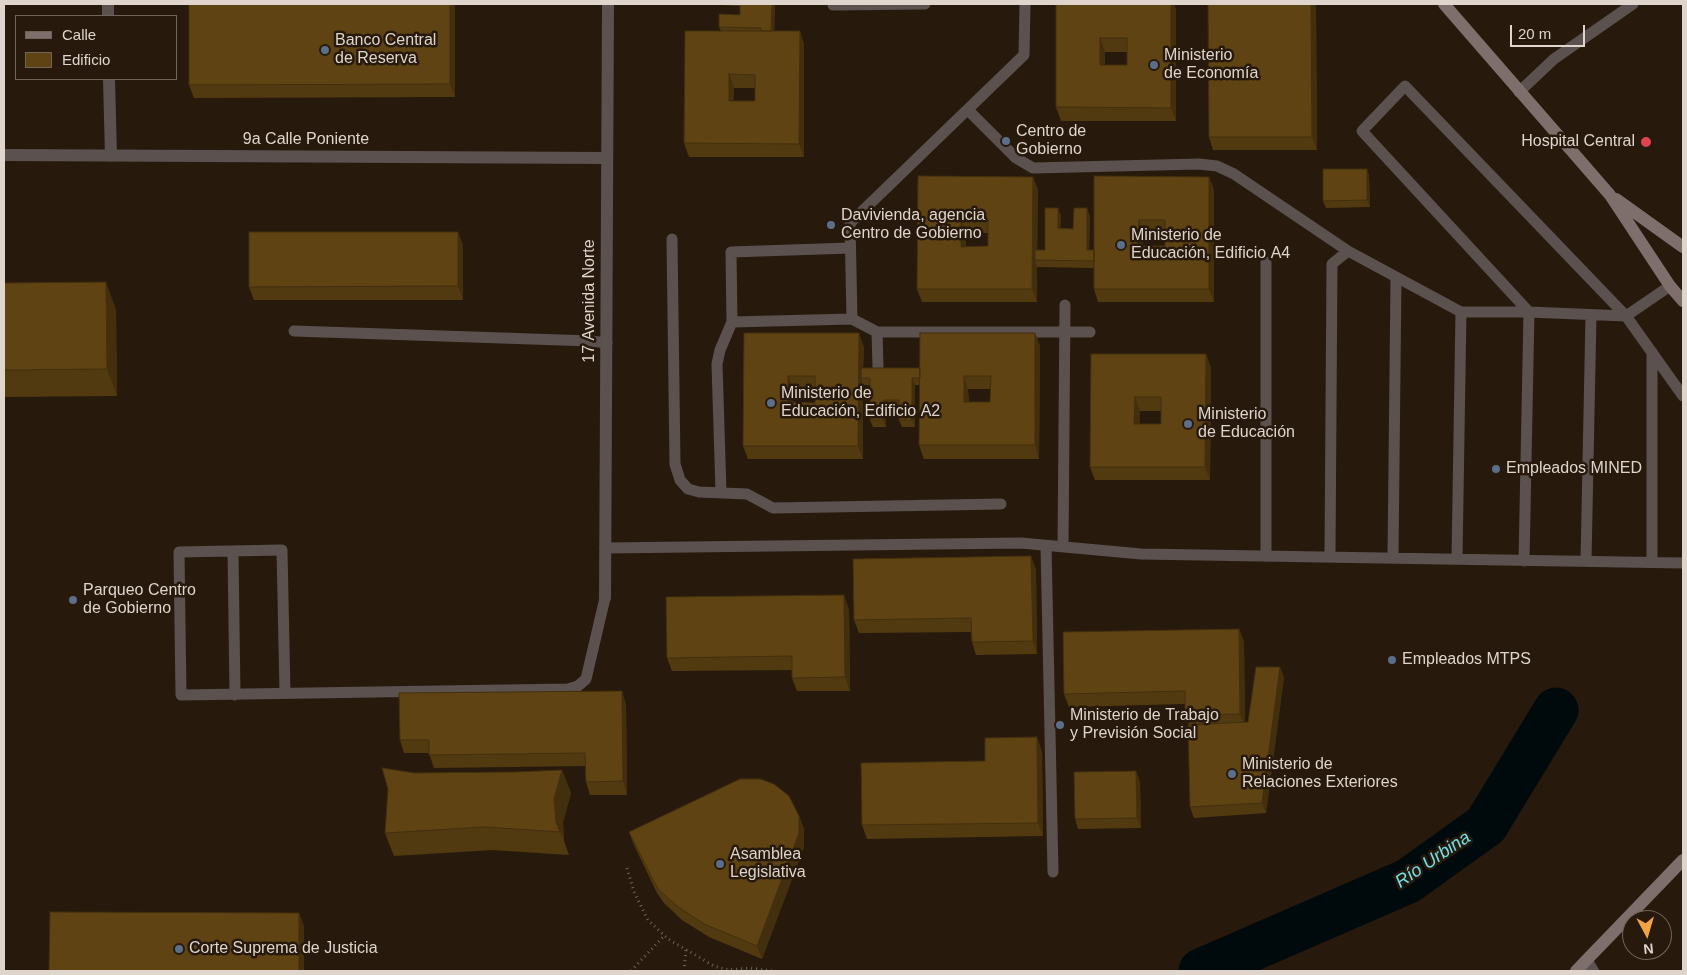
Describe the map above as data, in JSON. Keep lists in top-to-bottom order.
{
  "streets": {
    "street": ["9a Calle Poniente", "17 Avenida Norte"]
  },
  "crossings": [
    ["9a Calle Poniente", "17 Avenida Norte"]
  ],
  "water": ["Río Urbina"],
  "places": [
    "Banco Central de Reserva",
    "Ministerio de Economía",
    "Centro de Gobierno",
    "Hospital Central",
    "Davivienda, agencia Centro de Gobierno",
    "Ministerio de Educación, Edificio A4",
    "Ministerio de Educación, Edificio A2",
    "Ministerio de Educación",
    "Empleados MINED",
    "Parqueo Centro de Gobierno",
    "Empleados MTPS",
    "Ministerio de Trabajo y Previsión Social",
    "Ministerio de Relaciones Exteriores",
    "Asamblea Legislativa",
    "Corte Suprema de Justicia"
  ],
  "legend": ["Calle", "Edificio"],
  "scale_bar": "20 m",
  "north": "bottom"
}
